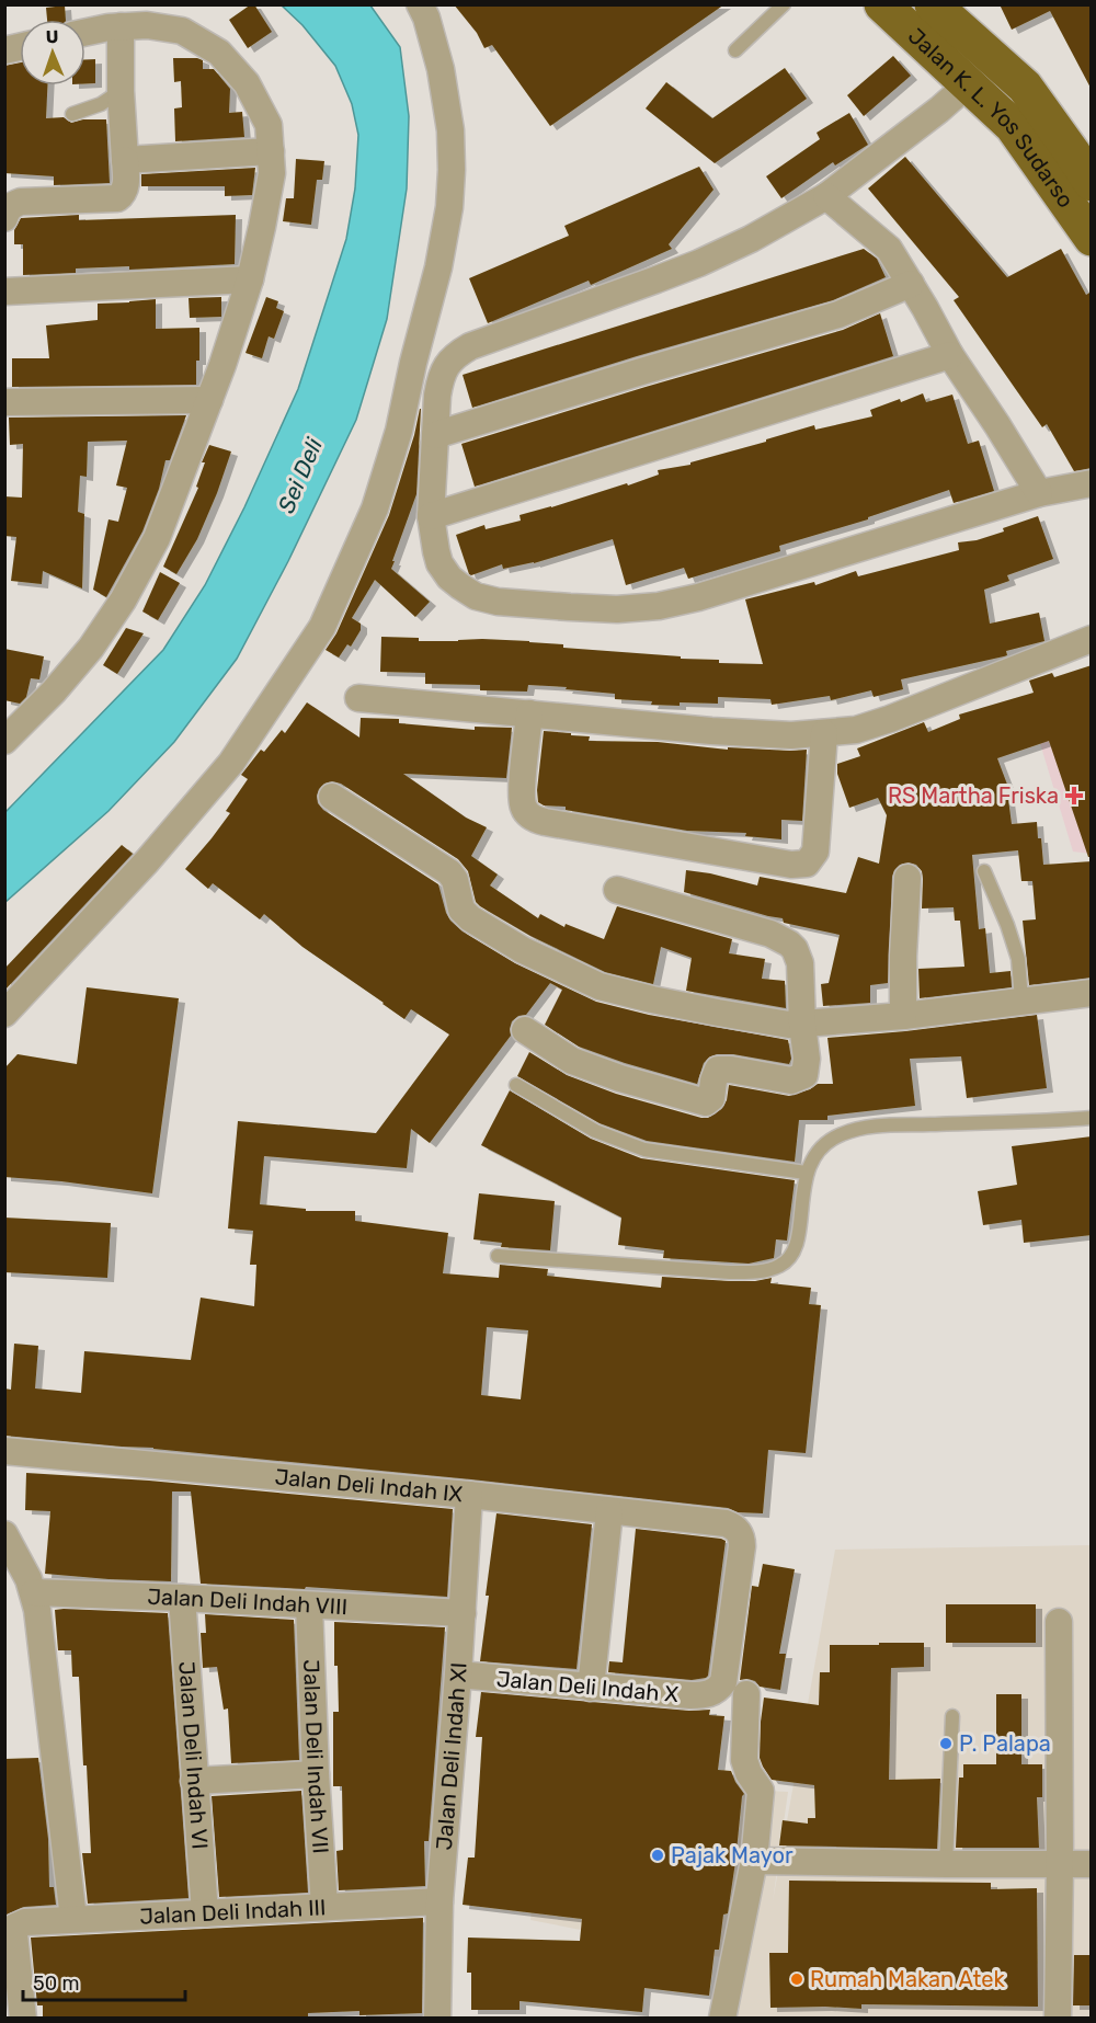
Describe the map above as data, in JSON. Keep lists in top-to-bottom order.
{
  "streets": {
    "highway": ["Jalan K. L. Yos Sudarso"],
    "street": [
      "Jalan Deli Indah IX",
      "Jalan Deli Indah VIII",
      "Jalan Deli Indah X",
      "Jalan Deli Indah VI",
      "Jalan Deli Indah VII",
      "Jalan Deli Indah XI",
      "Jalan Deli Indah III"
    ]
  },
  "crossings": [
    ["Jalan Deli Indah IX", "Jalan Deli Indah X"],
    ["Jalan Deli Indah IX", "Jalan Deli Indah XI"],
    ["Jalan Deli Indah VIII", "Jalan Deli Indah VI"],
    ["Jalan Deli Indah VIII", "Jalan Deli Indah VII"],
    ["Jalan Deli Indah VIII", "Jalan Deli Indah XI"],
    ["Jalan Deli Indah X", "Jalan Deli Indah XI"],
    ["Jalan Deli Indah VI", "Jalan Deli Indah III"],
    ["Jalan Deli Indah VII", "Jalan Deli Indah III"],
    ["Jalan Deli Indah XI", "Jalan Deli Indah III"]
  ],
  "water": ["Sei Deli"],
  "places": {
    "health": ["RS Martha Friska"],
    "other": ["P. Palapa", "Pajak Mayor", "Rumah Makan Atek"]
  },
  "scale_bar": "50 m",
  "north": "top"
}
